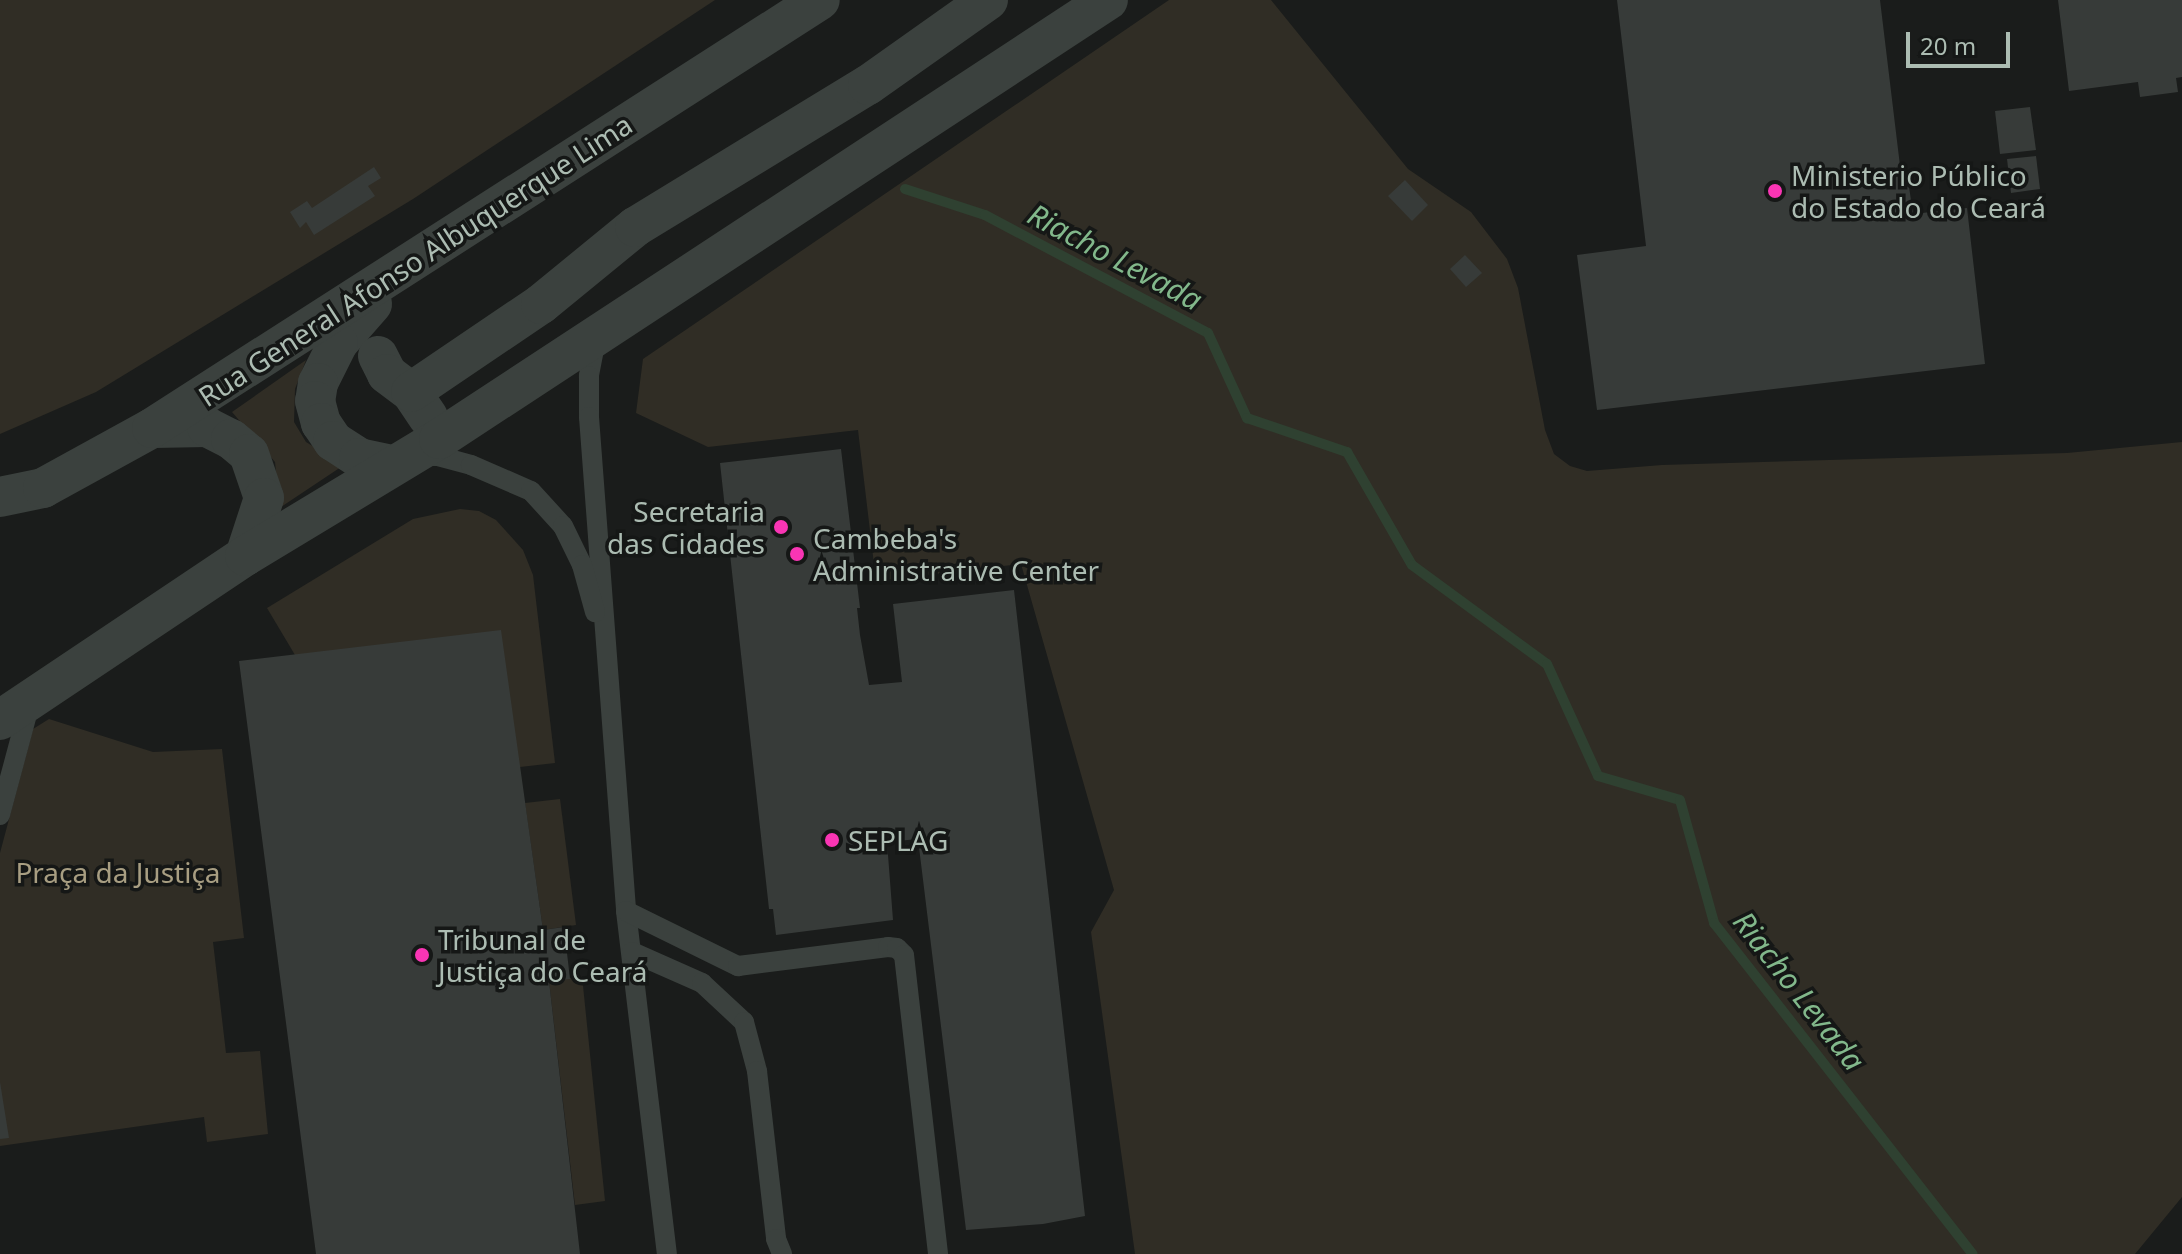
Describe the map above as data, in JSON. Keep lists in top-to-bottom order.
{
  "streets": {
    "street": ["Rua General Afonso Albuquerque Lima"]
  },
  "water": ["Riacho Levada"],
  "parks": ["Praça da Justiça"],
  "places": [
    "Ministerio Público do Estado do Ceará",
    "Secretaria das Cidades",
    "Cambeba's Administrative Center",
    "SEPLAG",
    "Tribunal de Justiça do Ceará"
  ],
  "scale_bar": "20 m"
}
